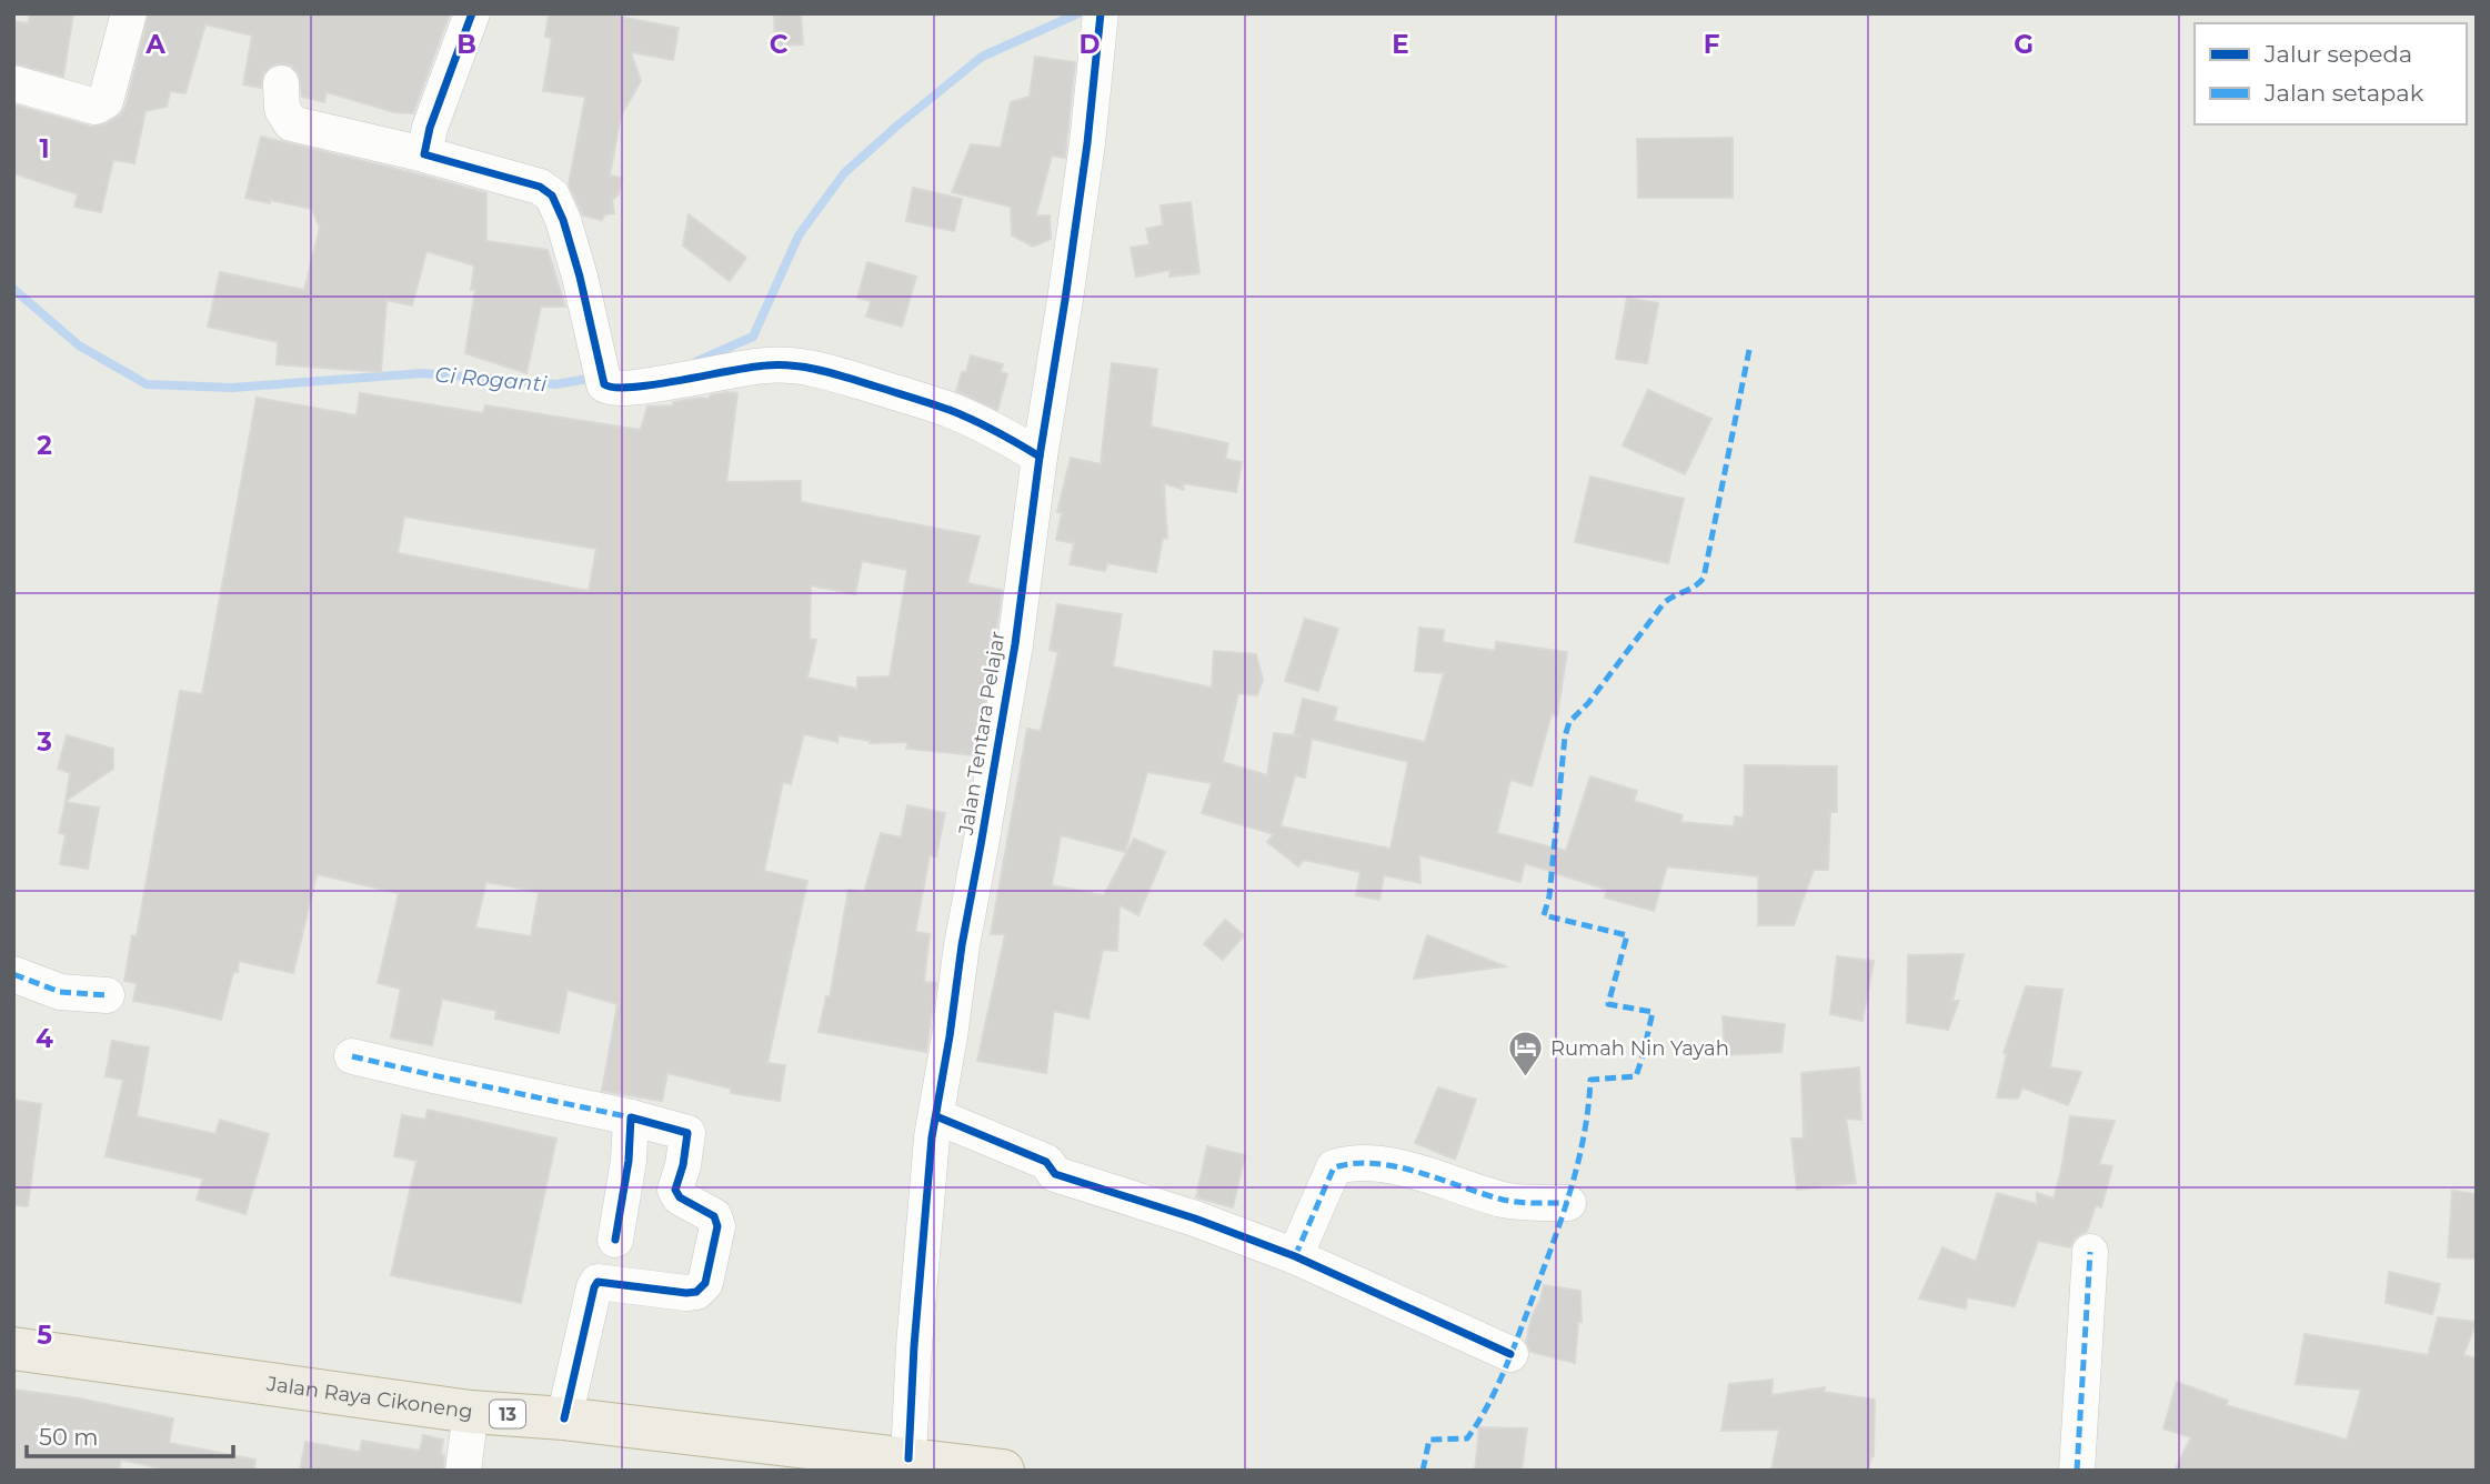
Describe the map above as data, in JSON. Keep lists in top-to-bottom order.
{
  "streets": {
    "highway": ["Jalan Raya Cikoneng", "13"],
    "street": ["Jalan Tentara Pelajar"]
  },
  "crossings": [
    ["Jalan Tentara Pelajar", "Jalan Raya Cikoneng"]
  ],
  "water": ["Ci Roganti"],
  "places": {
    "hotel": ["Rumah Nin Yayah"]
  },
  "legend": ["Jalur sepeda", "Jalan setapak"],
  "scale_bar": "50 m",
  "grid": {
    "columns": [
      "A",
      "B",
      "C",
      "D",
      "E",
      "F",
      "G"
    ],
    "rows": [
      "1",
      "2",
      "3",
      "4",
      "5"
    ]
  }
}
